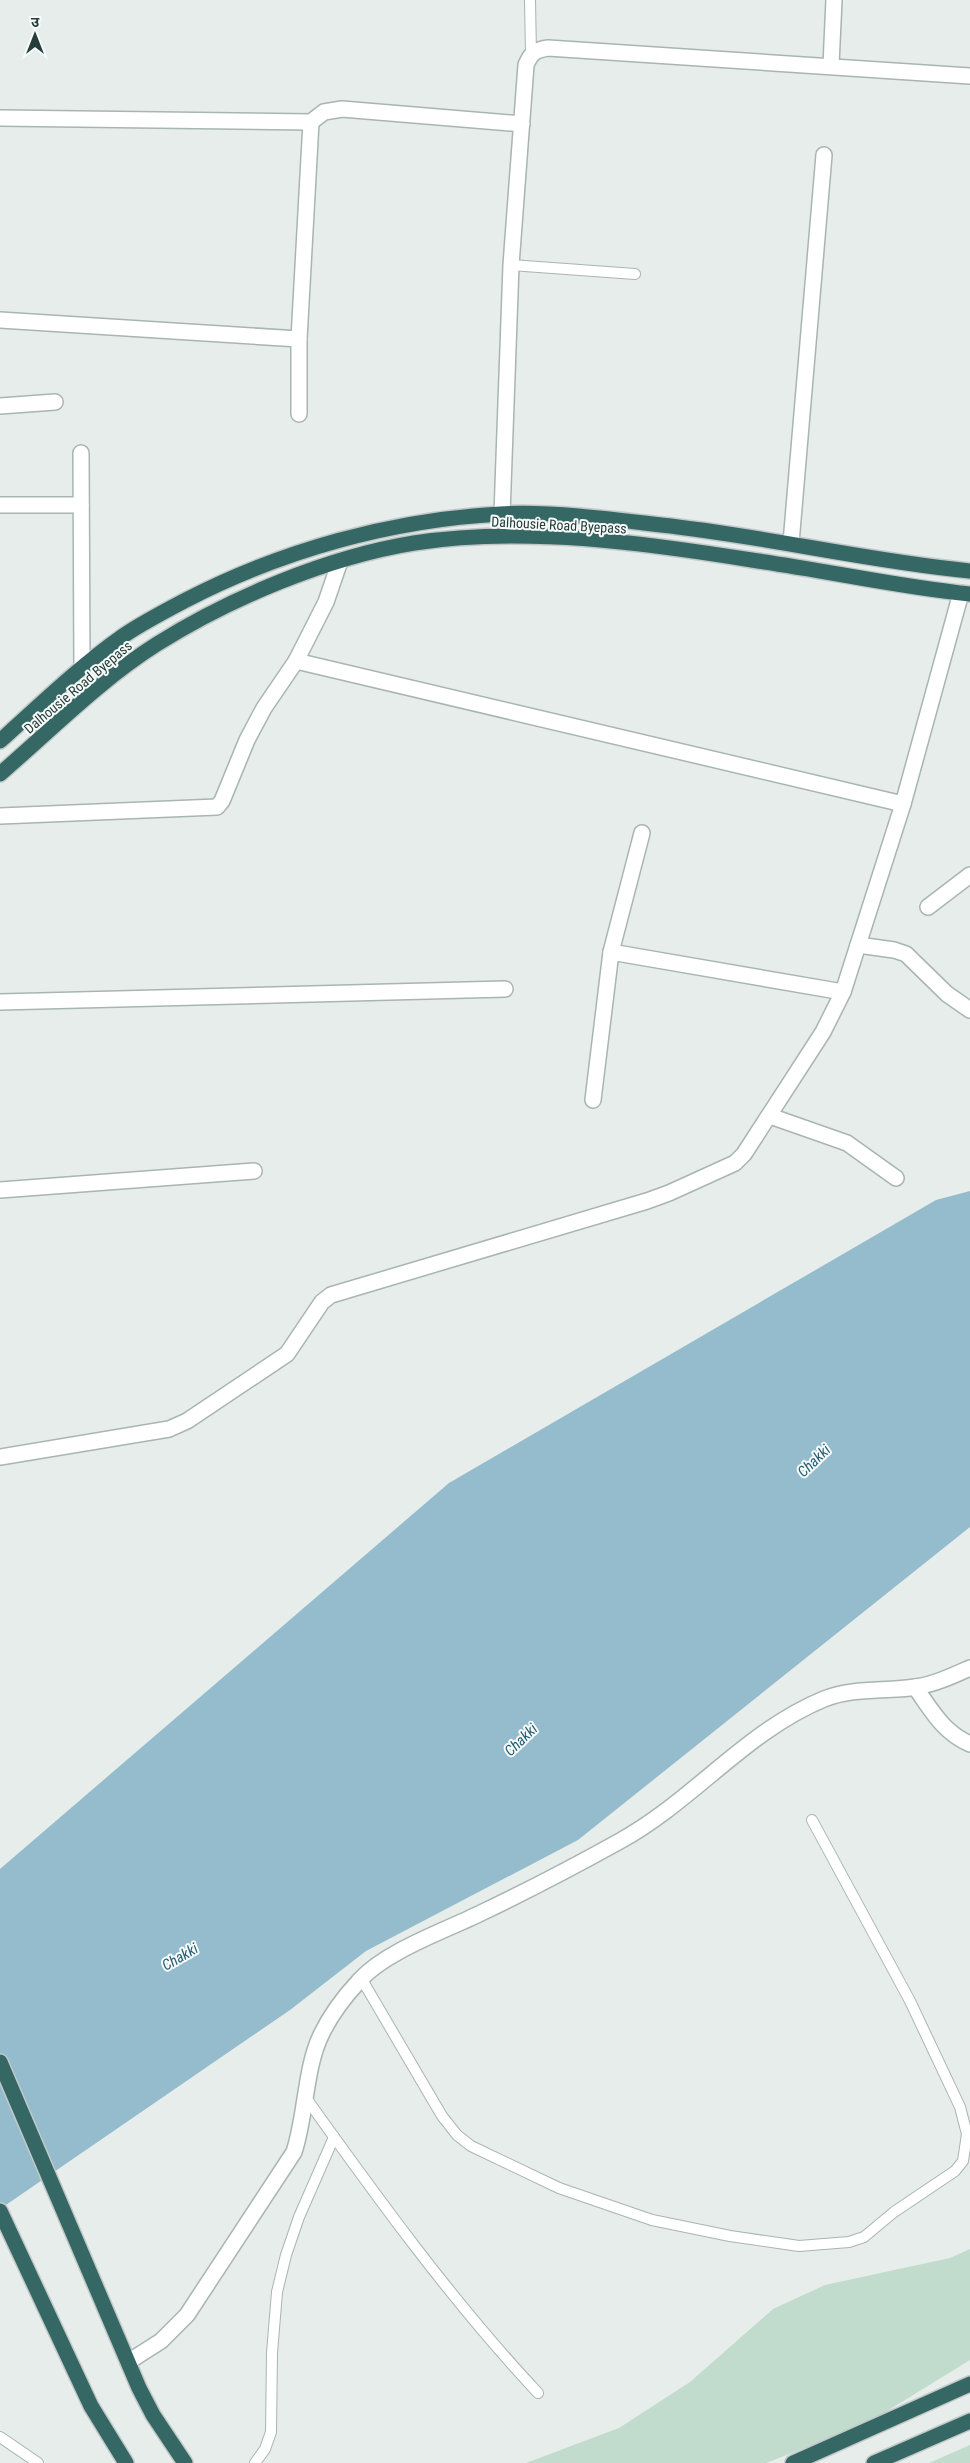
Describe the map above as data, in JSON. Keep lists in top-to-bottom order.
{
  "streets": {
    "highway": ["Dalhousie Road Byepass"]
  },
  "water": ["Chakki"],
  "north": "top"
}
